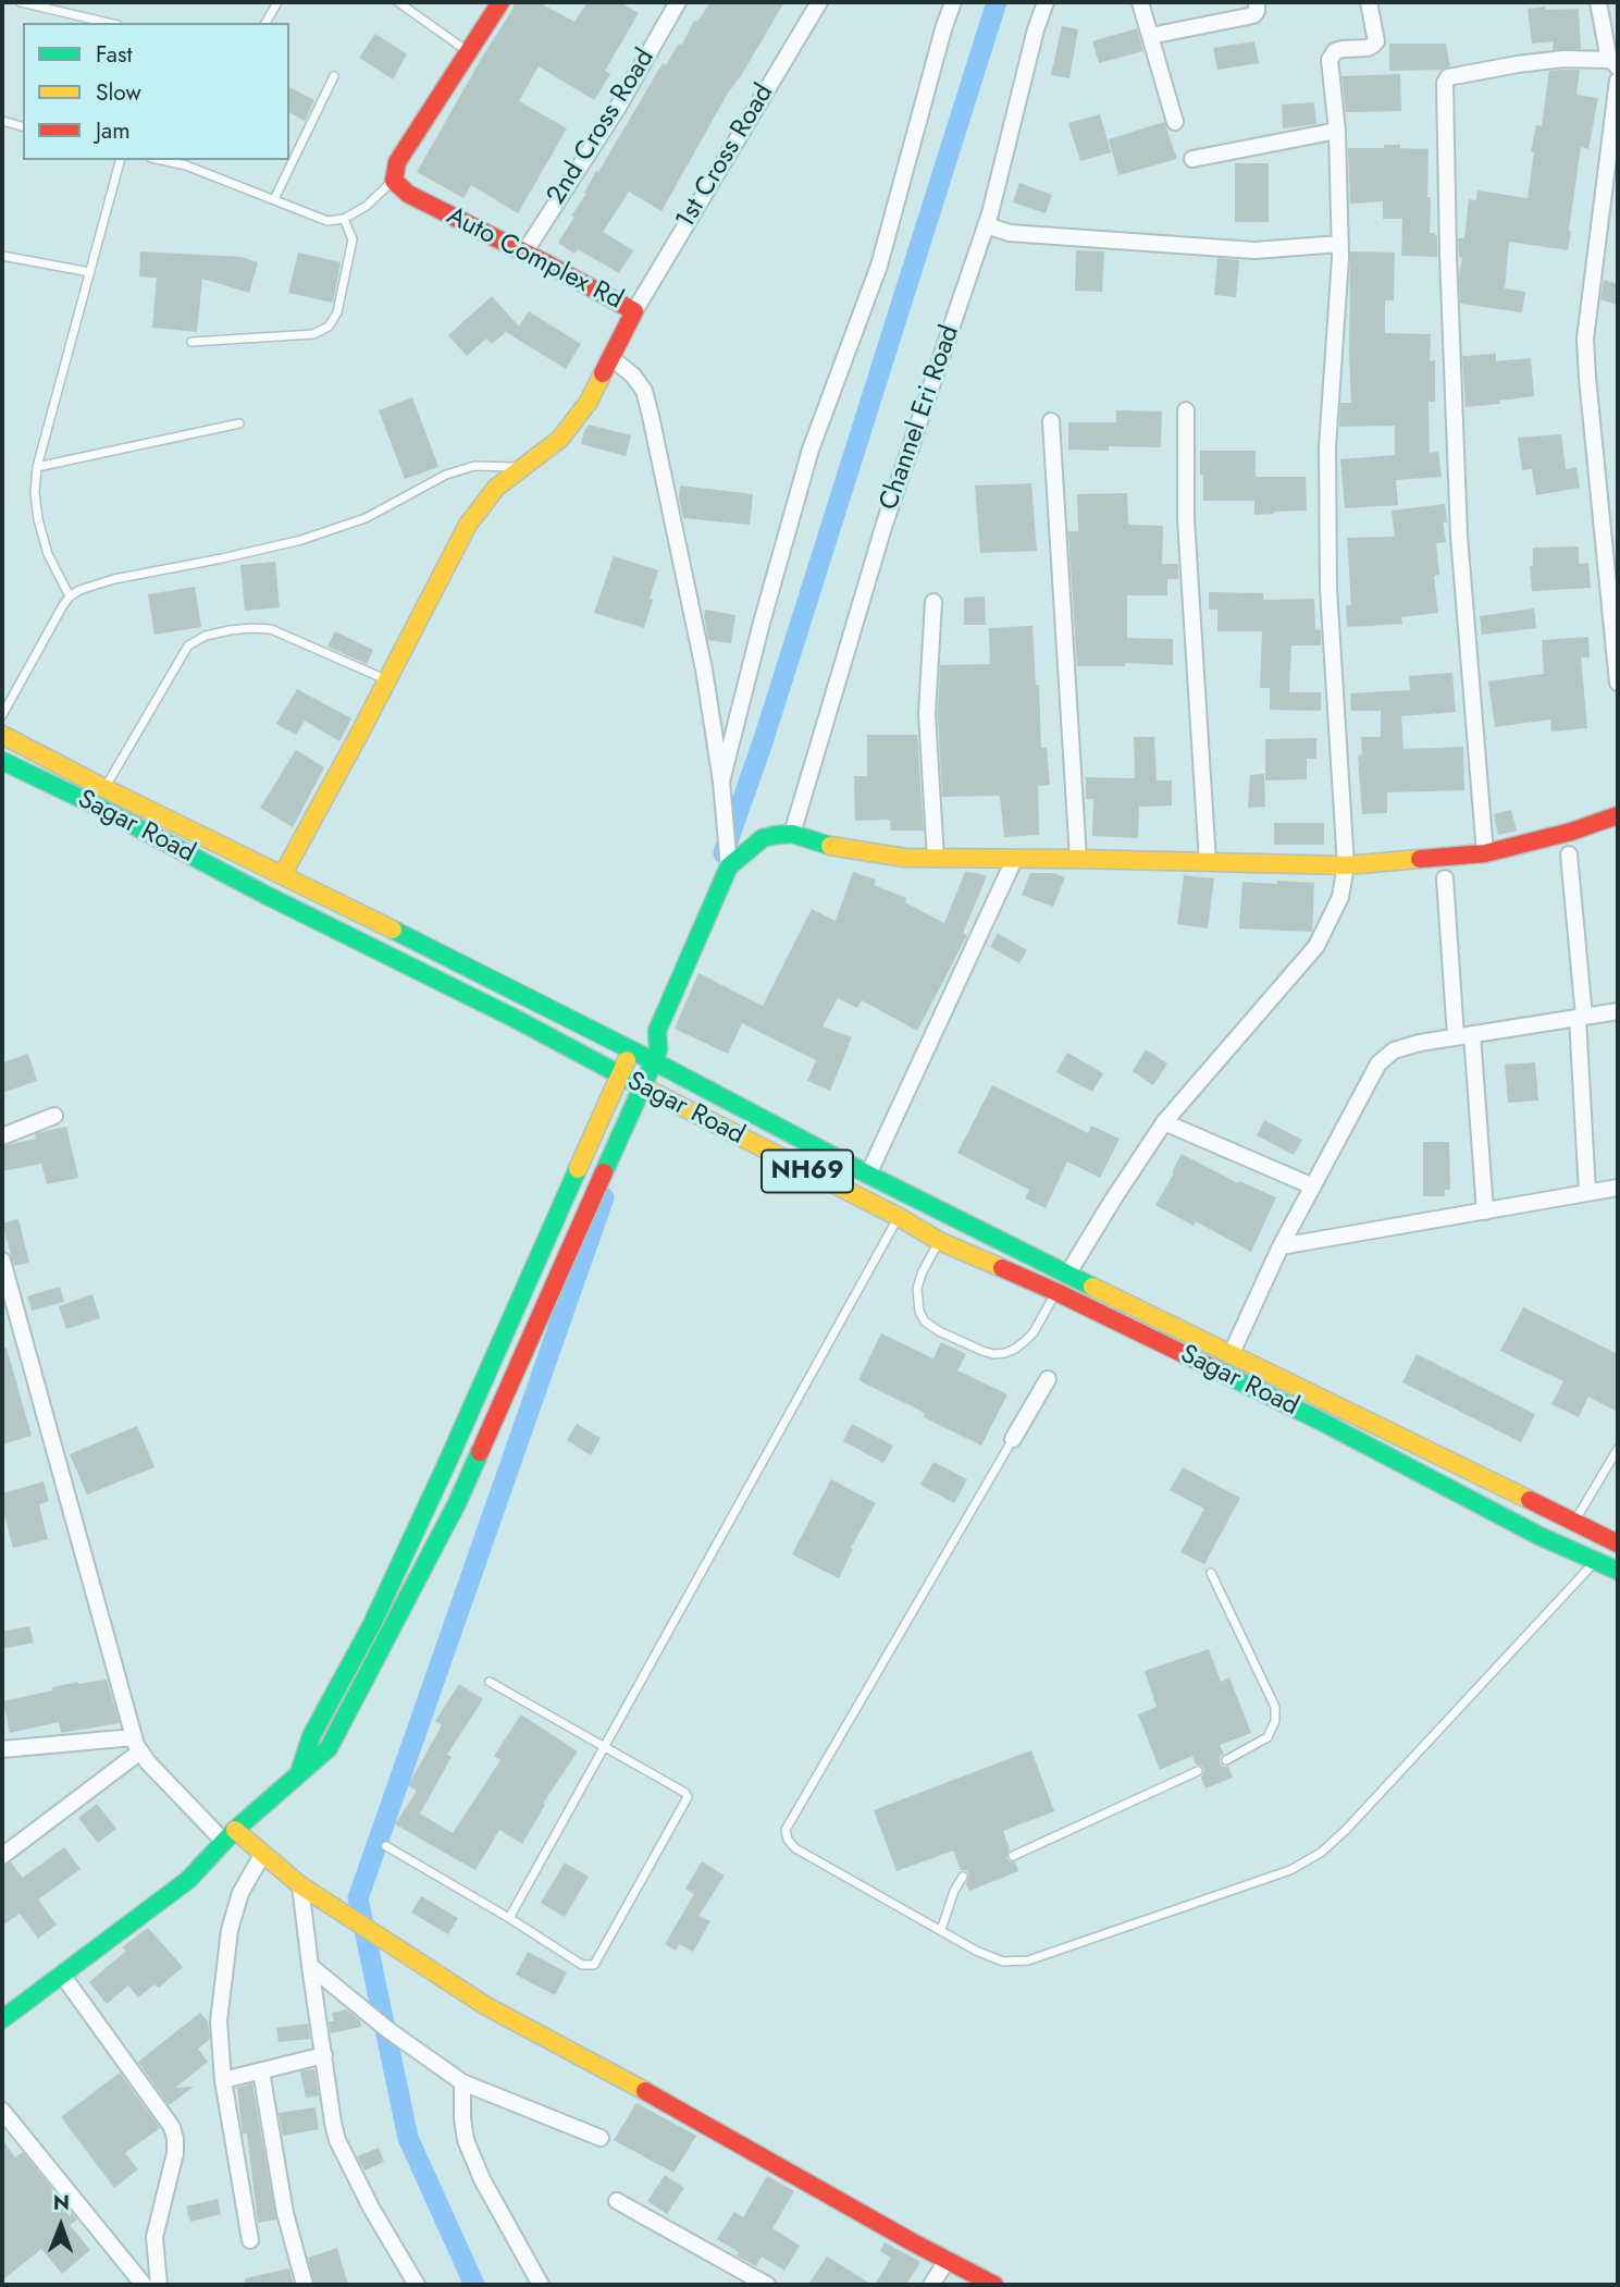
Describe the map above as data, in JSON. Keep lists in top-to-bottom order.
{
  "streets": {
    "main road": ["Auto Complex Rd", "Sagar Road", "NH69"],
    "street": ["2nd Cross Road", "1st Cross Road", "Channel Eri Road"]
  },
  "crossings": [
    ["2nd Cross Road", "Auto Complex Rd"],
    ["1st Cross Road", "Auto Complex Rd"],
    ["Auto Complex Rd", "Sagar Road"]
  ],
  "legend": ["Fast", "Slow", "Jam"],
  "north": "top"
}
